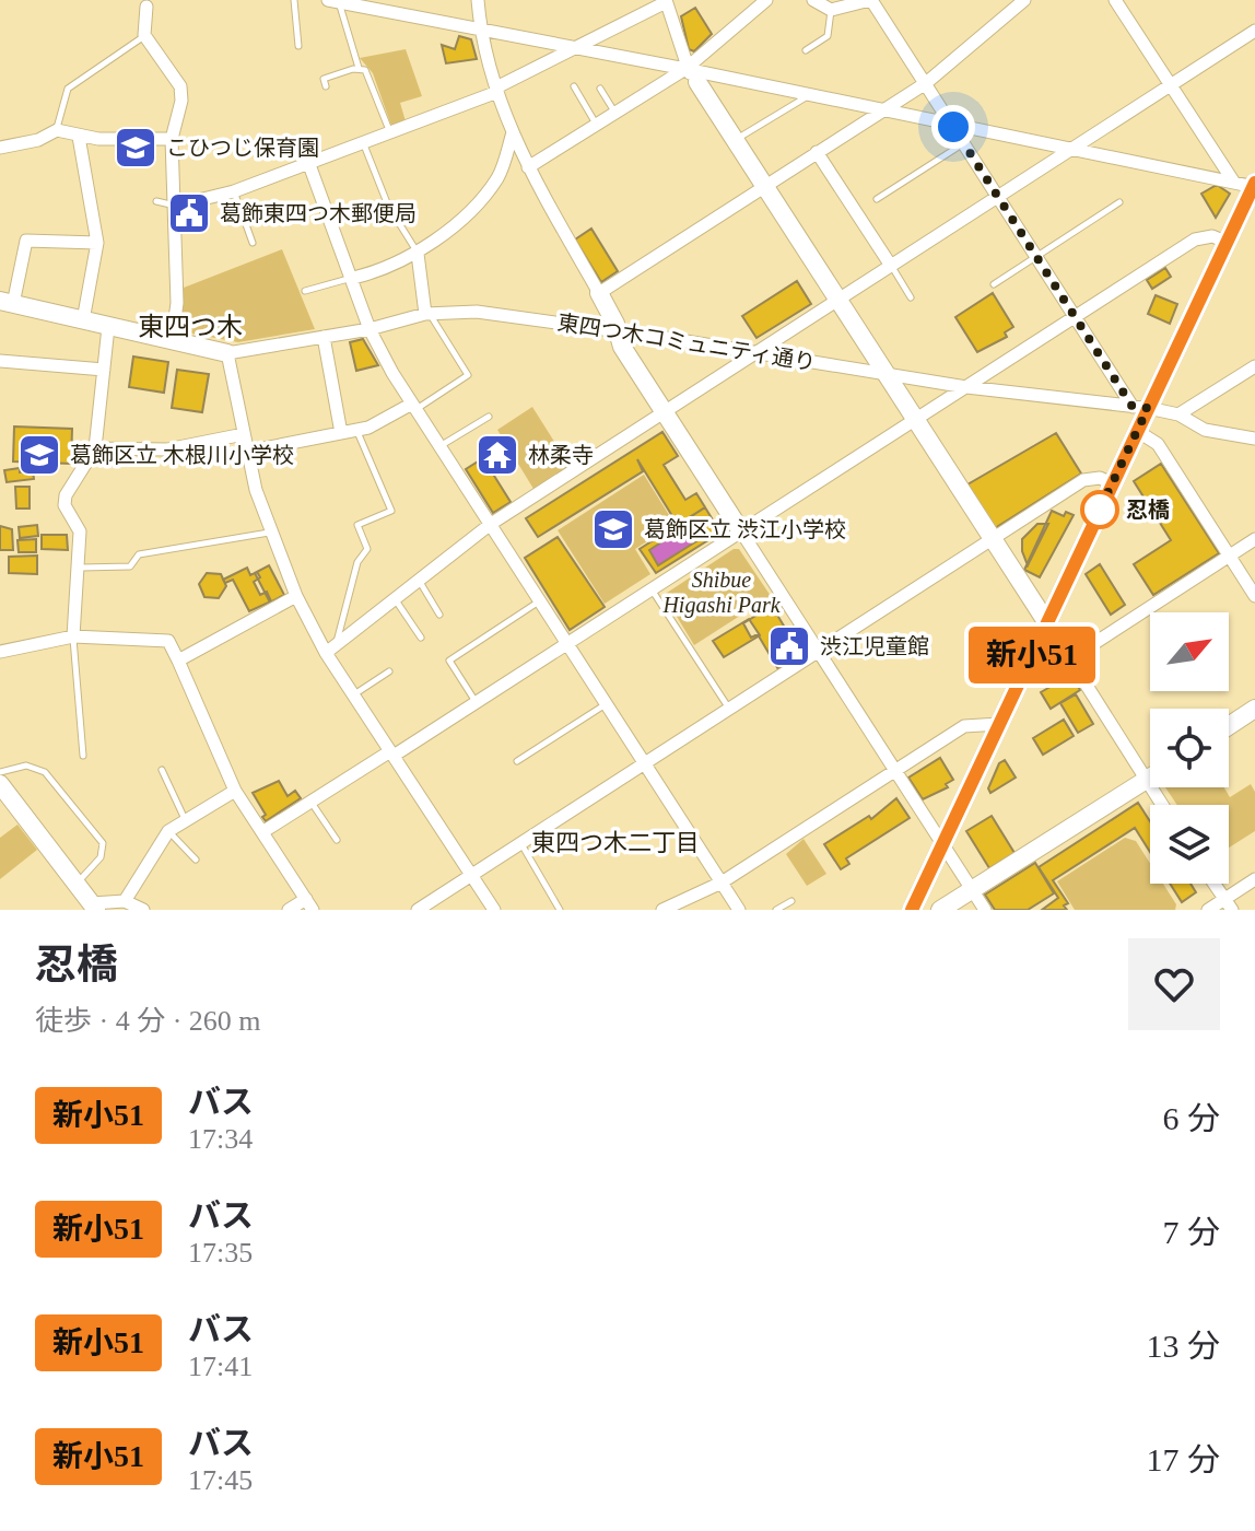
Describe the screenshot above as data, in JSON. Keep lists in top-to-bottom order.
{
  "streets": {
    "street": ["東四つ木コミュニティ通り"]
  },
  "districts": ["東四つ木", "東四つ木二丁目"],
  "parks": ["Shibue Higashi Park"],
  "places": {
    "school or university": ["こひつじ保育園", "葛飾区立 木根川小学校", "葛飾区立 渋江小学校"],
    "public building": ["葛飾東四つ木郵便局", "渋江児童館"],
    "temple": ["林柔寺"],
    "other": ["忍橋"]
  },
  "lines": ["bus line 新小51"],
  "north": "top right",
  "page": {
    "on_map": "新小51",
    "heading": ["忍橋", "徒歩 · 4 分 · 260 m"],
    "list": [
      {
        "mark": "新小51",
        "name": "バス",
        "note": "17:34",
        "value": "6 分"
      },
      {
        "mark": "新小51",
        "name": "バス",
        "note": "17:35",
        "value": "7 分"
      },
      {
        "mark": "新小51",
        "name": "バス",
        "note": "17:41",
        "value": "13 分"
      },
      {
        "mark": "新小51",
        "name": "バス",
        "note": "17:45",
        "value": "17 分"
      }
    ]
  }
}
